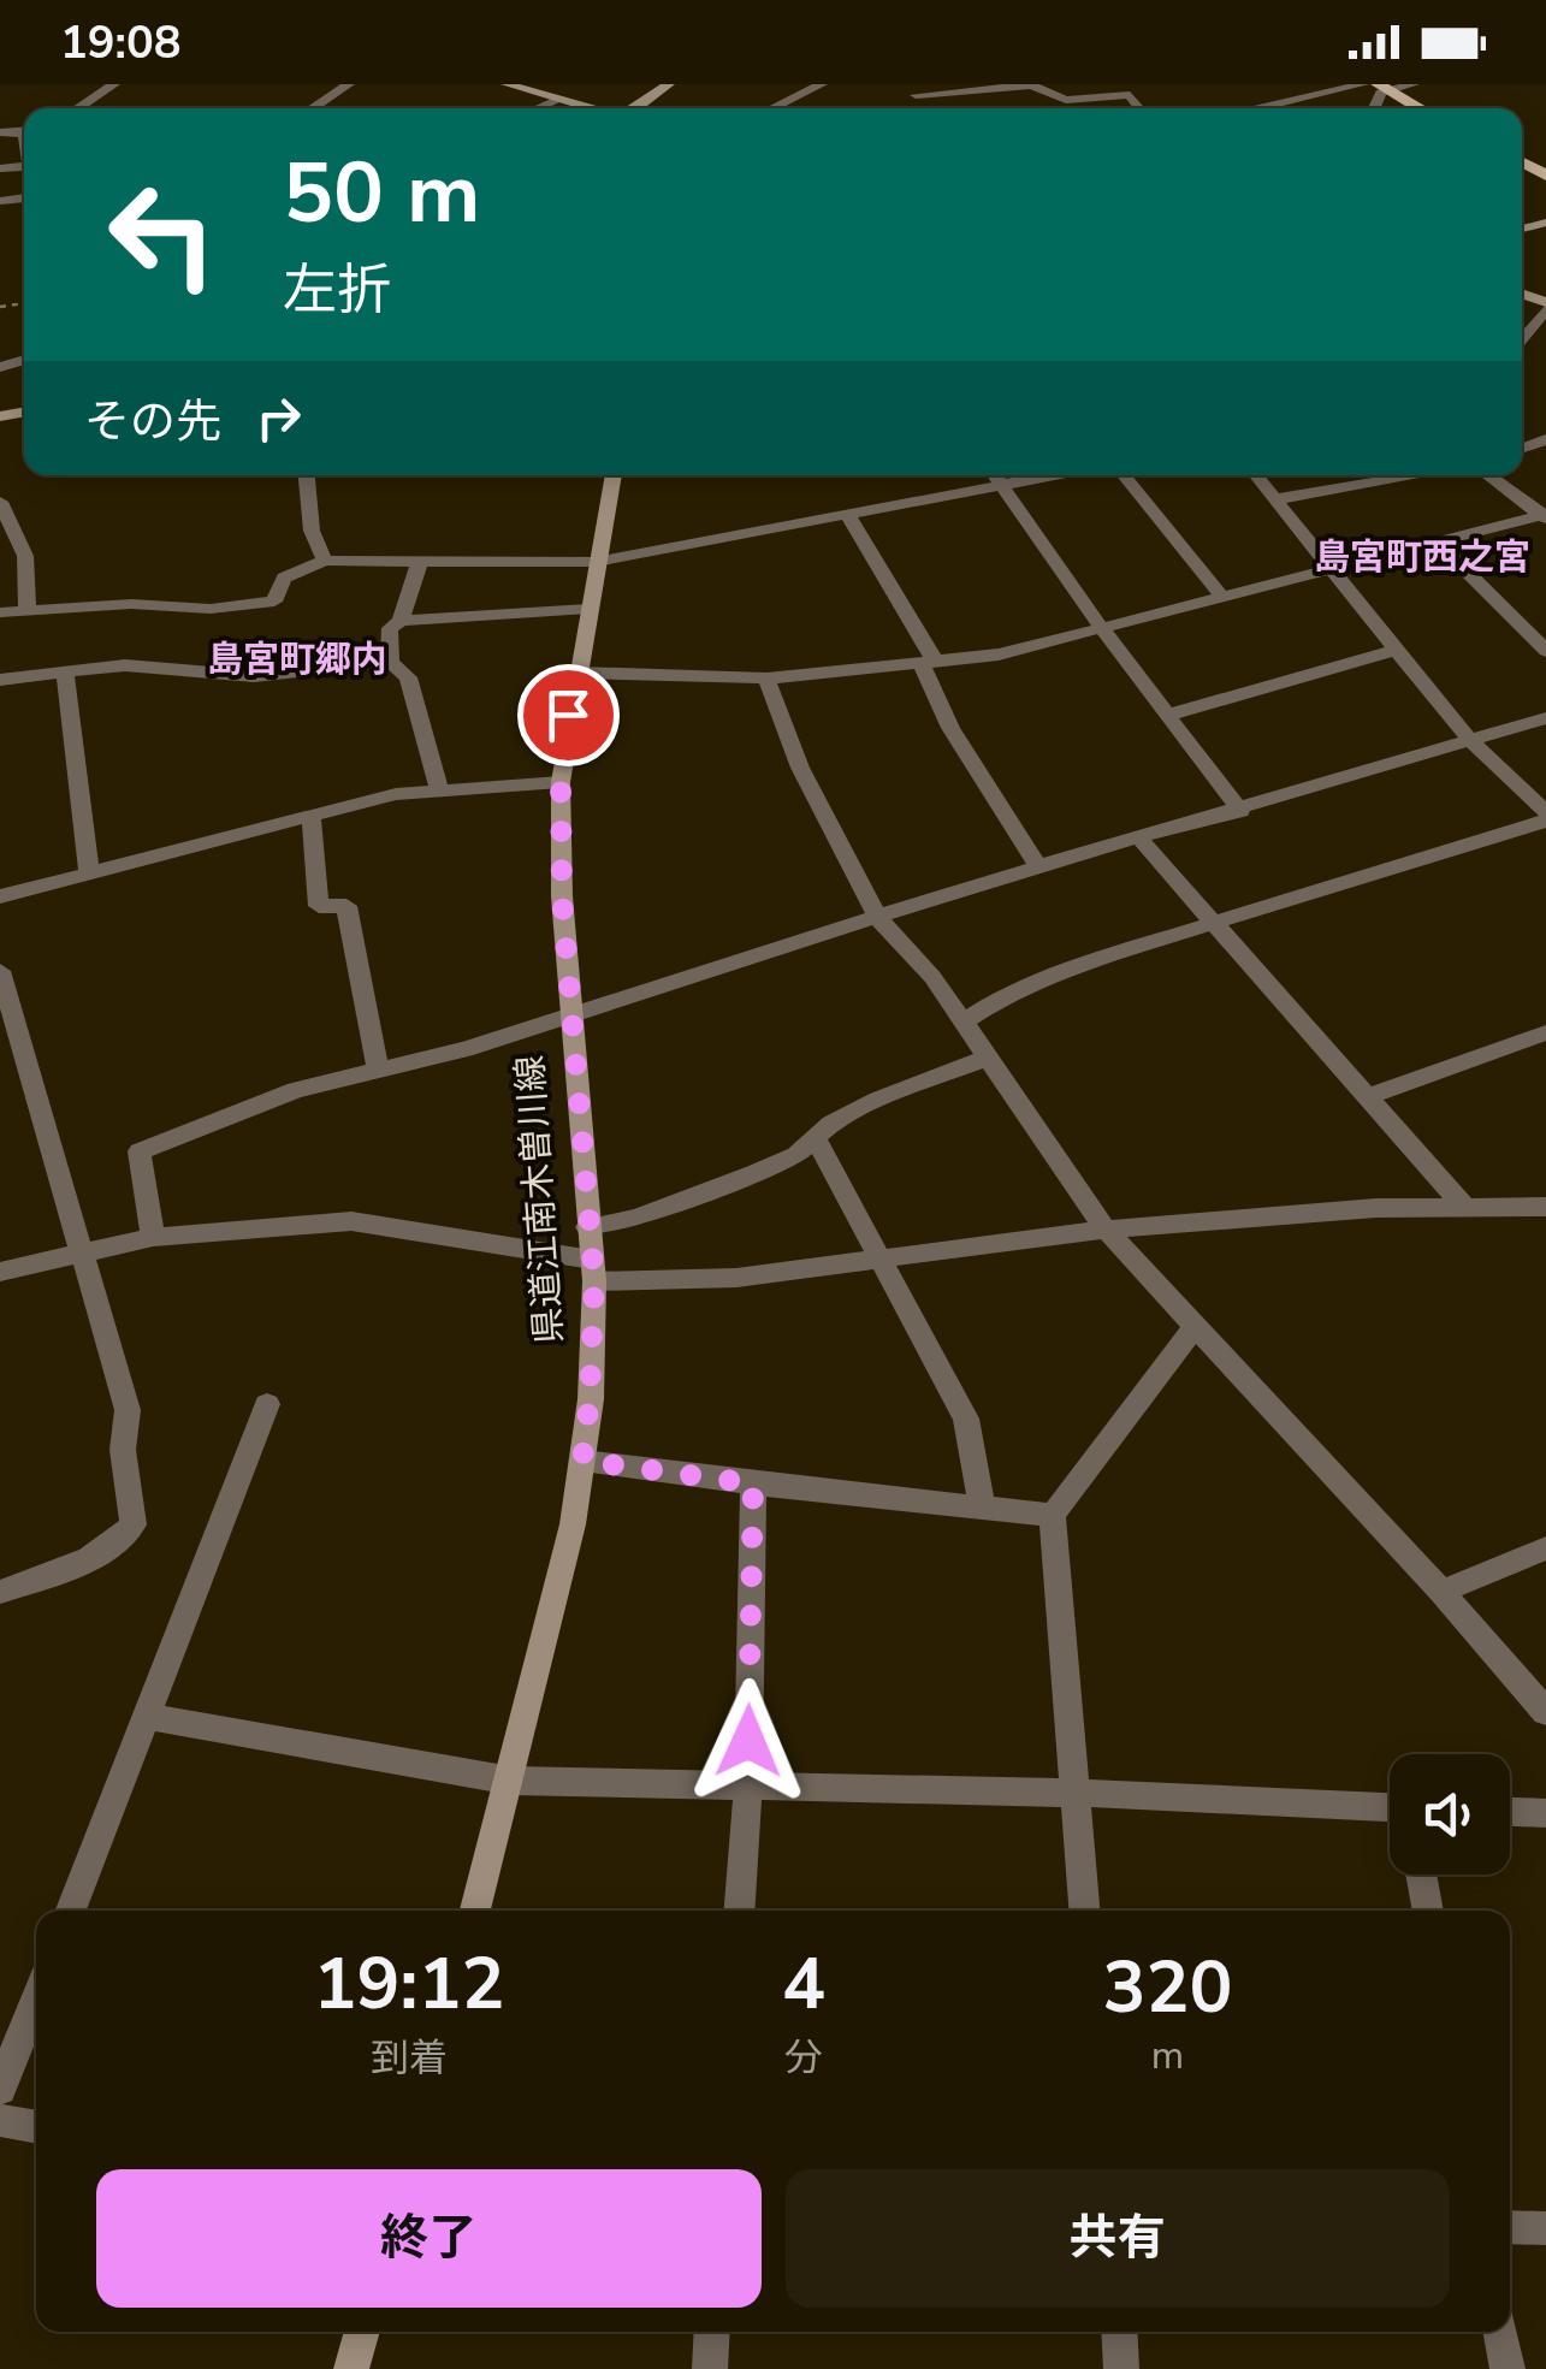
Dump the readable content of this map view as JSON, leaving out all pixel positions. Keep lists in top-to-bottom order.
{
  "streets": {
    "main road": ["県道江南木曽川線"]
  },
  "districts": ["島宮町西之宮", "島宮町郷内"],
  "page": {
    "status": "19:08",
    "turn": ["50 m", "左折"],
    "then": "その先",
    "eta": [
      "19:12",
      "到着",
      "4",
      "分",
      "320",
      "m"
    ],
    "buttons": ["終了", "共有"]
  }
}
